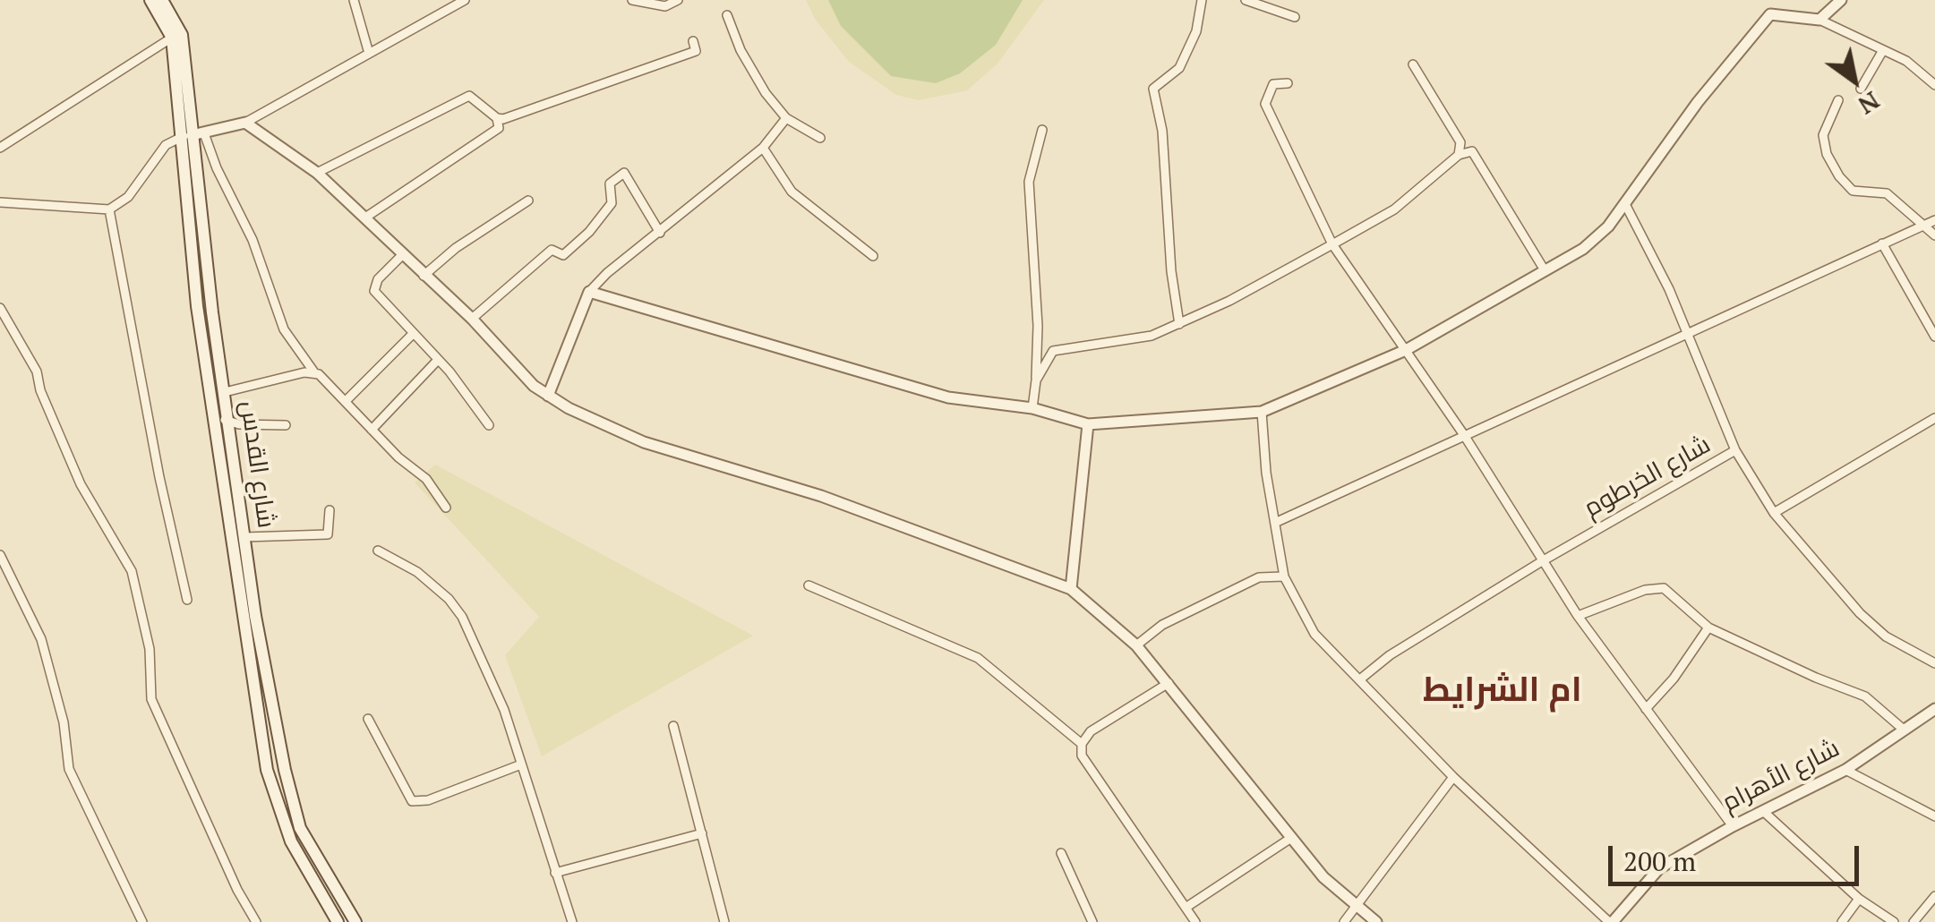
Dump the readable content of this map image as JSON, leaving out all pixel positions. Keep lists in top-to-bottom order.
{
  "streets": {
    "main road": ["شارع القدس"],
    "street": ["شارع الخرطوم", "شارع الأهرام"]
  },
  "districts": ["ام الشرايط"],
  "scale_bar": "200 m",
  "north": "bottom right"
}
